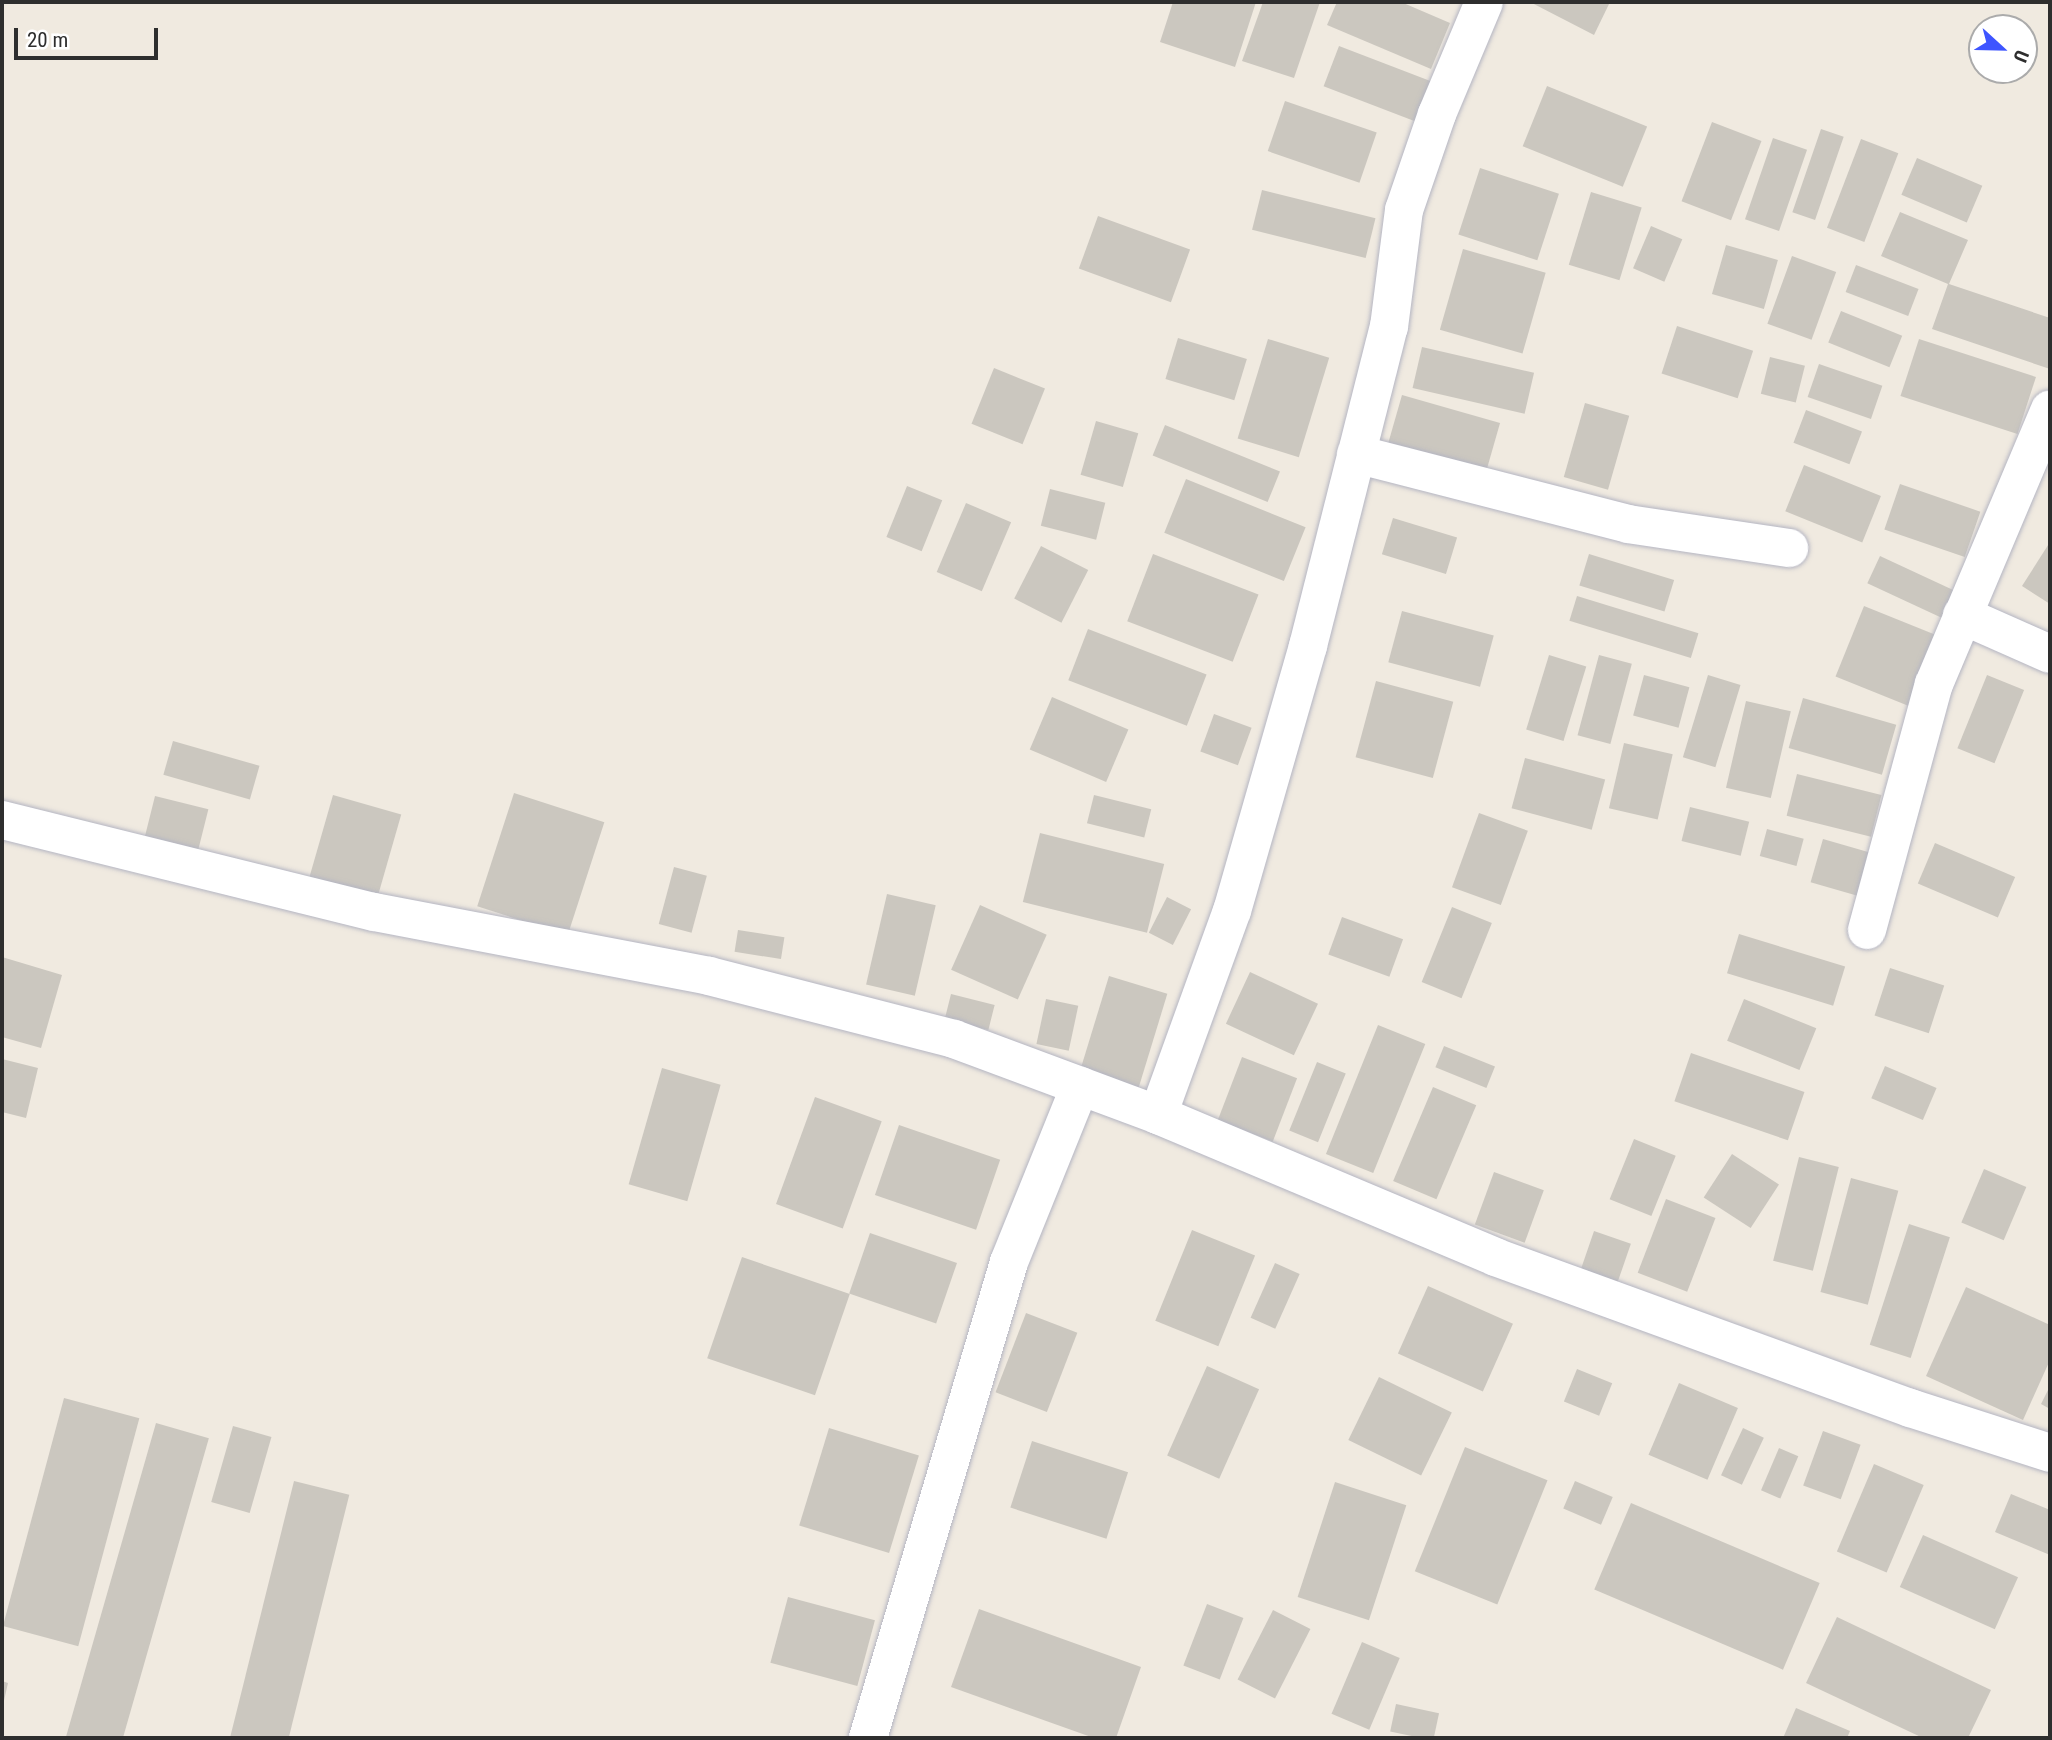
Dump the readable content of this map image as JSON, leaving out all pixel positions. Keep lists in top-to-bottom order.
{
  "scale_bar": "20 m",
  "north": "right"
}
